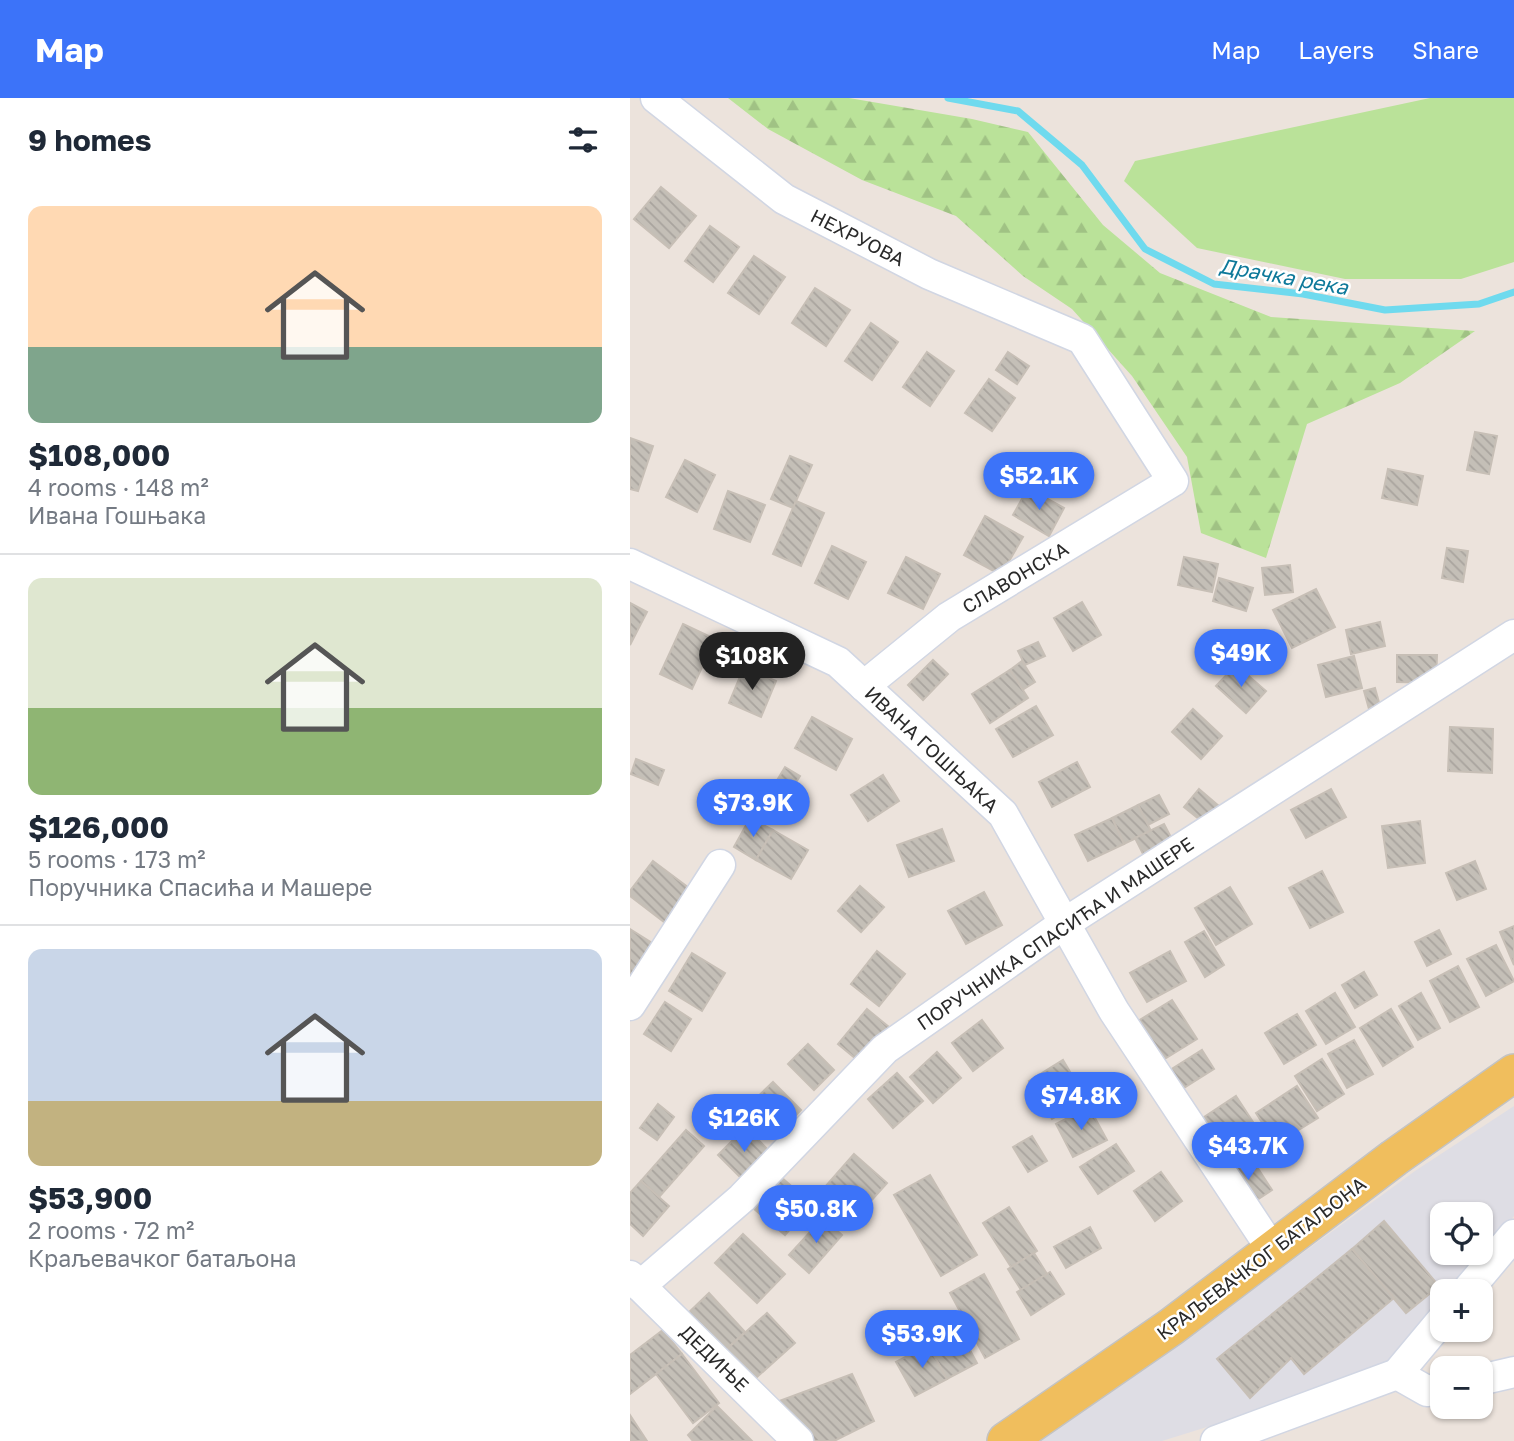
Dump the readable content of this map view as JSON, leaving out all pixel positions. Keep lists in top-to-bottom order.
{
  "streets": {
    "main road": ["КРАЉЕВАЧКОГ БАТАЉОНА"],
    "street": [
      "НЕХРУОВА",
      "СЛАВОНСКА",
      "ИВАНА ГОШЊАКА",
      "ПОРУЧНИКА СПАСИЋА И МАШЕРЕ",
      "ДЕДИЊЕ"
    ]
  },
  "crossings": [
    ["НЕХРУОВА", "СЛАВОНСКА"],
    ["СЛАВОНСКА", "ИВАНА ГОШЊАКА"],
    ["ИВАНА ГОШЊАКА", "ПОРУЧНИКА СПАСИЋА И МАШЕРЕ"],
    ["ИВАНА ГОШЊАКА", "КРАЉЕВАЧКОГ БАТАЉОНА"],
    ["ПОРУЧНИКА СПАСИЋА И МАШЕРЕ", "ДЕДИЊЕ"]
  ],
  "water": ["Драчка река"],
  "page": {
    "header": "Map",
    "nav": ["Map", "Layers", "Share"],
    "heading": "9 homes",
    "list": [
      {
        "name": "$108,000",
        "note": "4 rooms · 148 m² · Ивана Гошњака"
      },
      {
        "name": "$126,000",
        "note": "5 rooms · 173 m² · Поручника Спасића и Машере"
      },
      {
        "name": "$53,900",
        "note": "2 rooms · 72 m² · Краљевачког батаљона"
      }
    ],
    "price": [
      "$52.1K",
      "$49K",
      "$108K",
      "$73.9K",
      "$74.8K",
      "$126K",
      "$43.7K",
      "$50.8K",
      "$53.9K"
    ],
    "map_buttons": ["+", "−"]
  }
}
